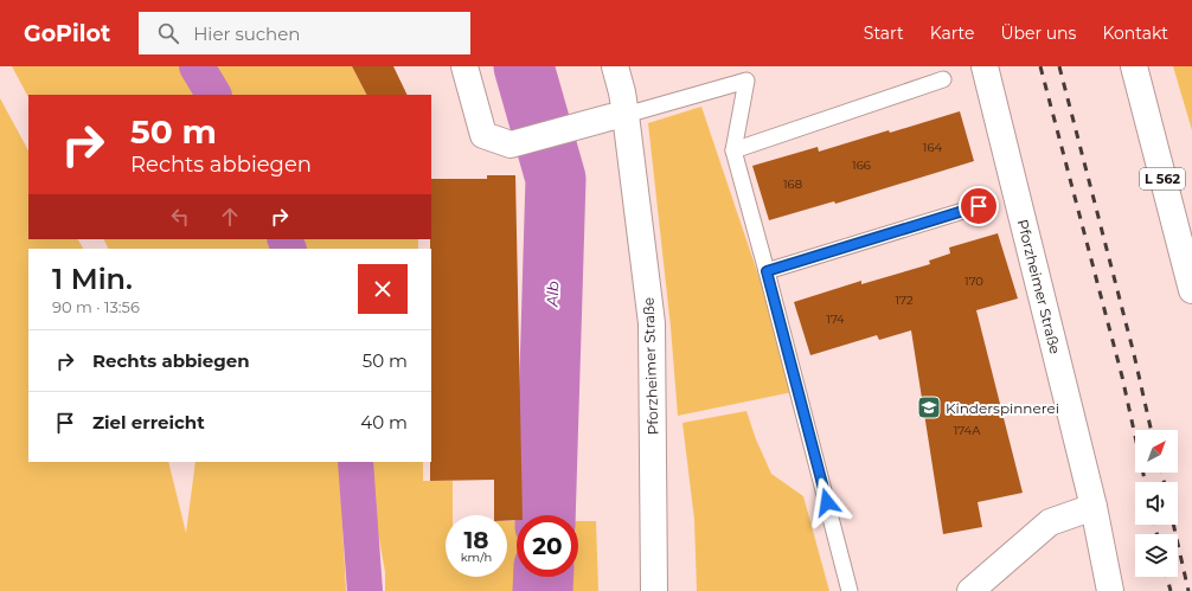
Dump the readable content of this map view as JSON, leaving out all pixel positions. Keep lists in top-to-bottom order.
{
  "streets": {
    "street": ["L 562", "Pforzheimer Straße"]
  },
  "water": ["Alb"],
  "places": {
    "school or university": ["Kinderspinnerei"]
  },
  "house_numbers": [
    "164",
    "166",
    "168",
    "170",
    "172",
    "174",
    "174A"
  ],
  "north": "top right",
  "page": {
    "header": "GoPilot",
    "search": "Hier suchen",
    "nav": [
      "Start",
      "Karte",
      "Über uns",
      "Kontakt"
    ],
    "turn": ["50 m", "Rechts abbiegen"],
    "heading": ["1 Min.", "90 m · 13:56"],
    "list": [
      {
        "name": "Rechts abbiegen",
        "value": "50 m"
      },
      {
        "name": "Ziel erreicht",
        "value": "40 m"
      }
    ],
    "speed": "18 km/h",
    "limit": "20"
  }
}
